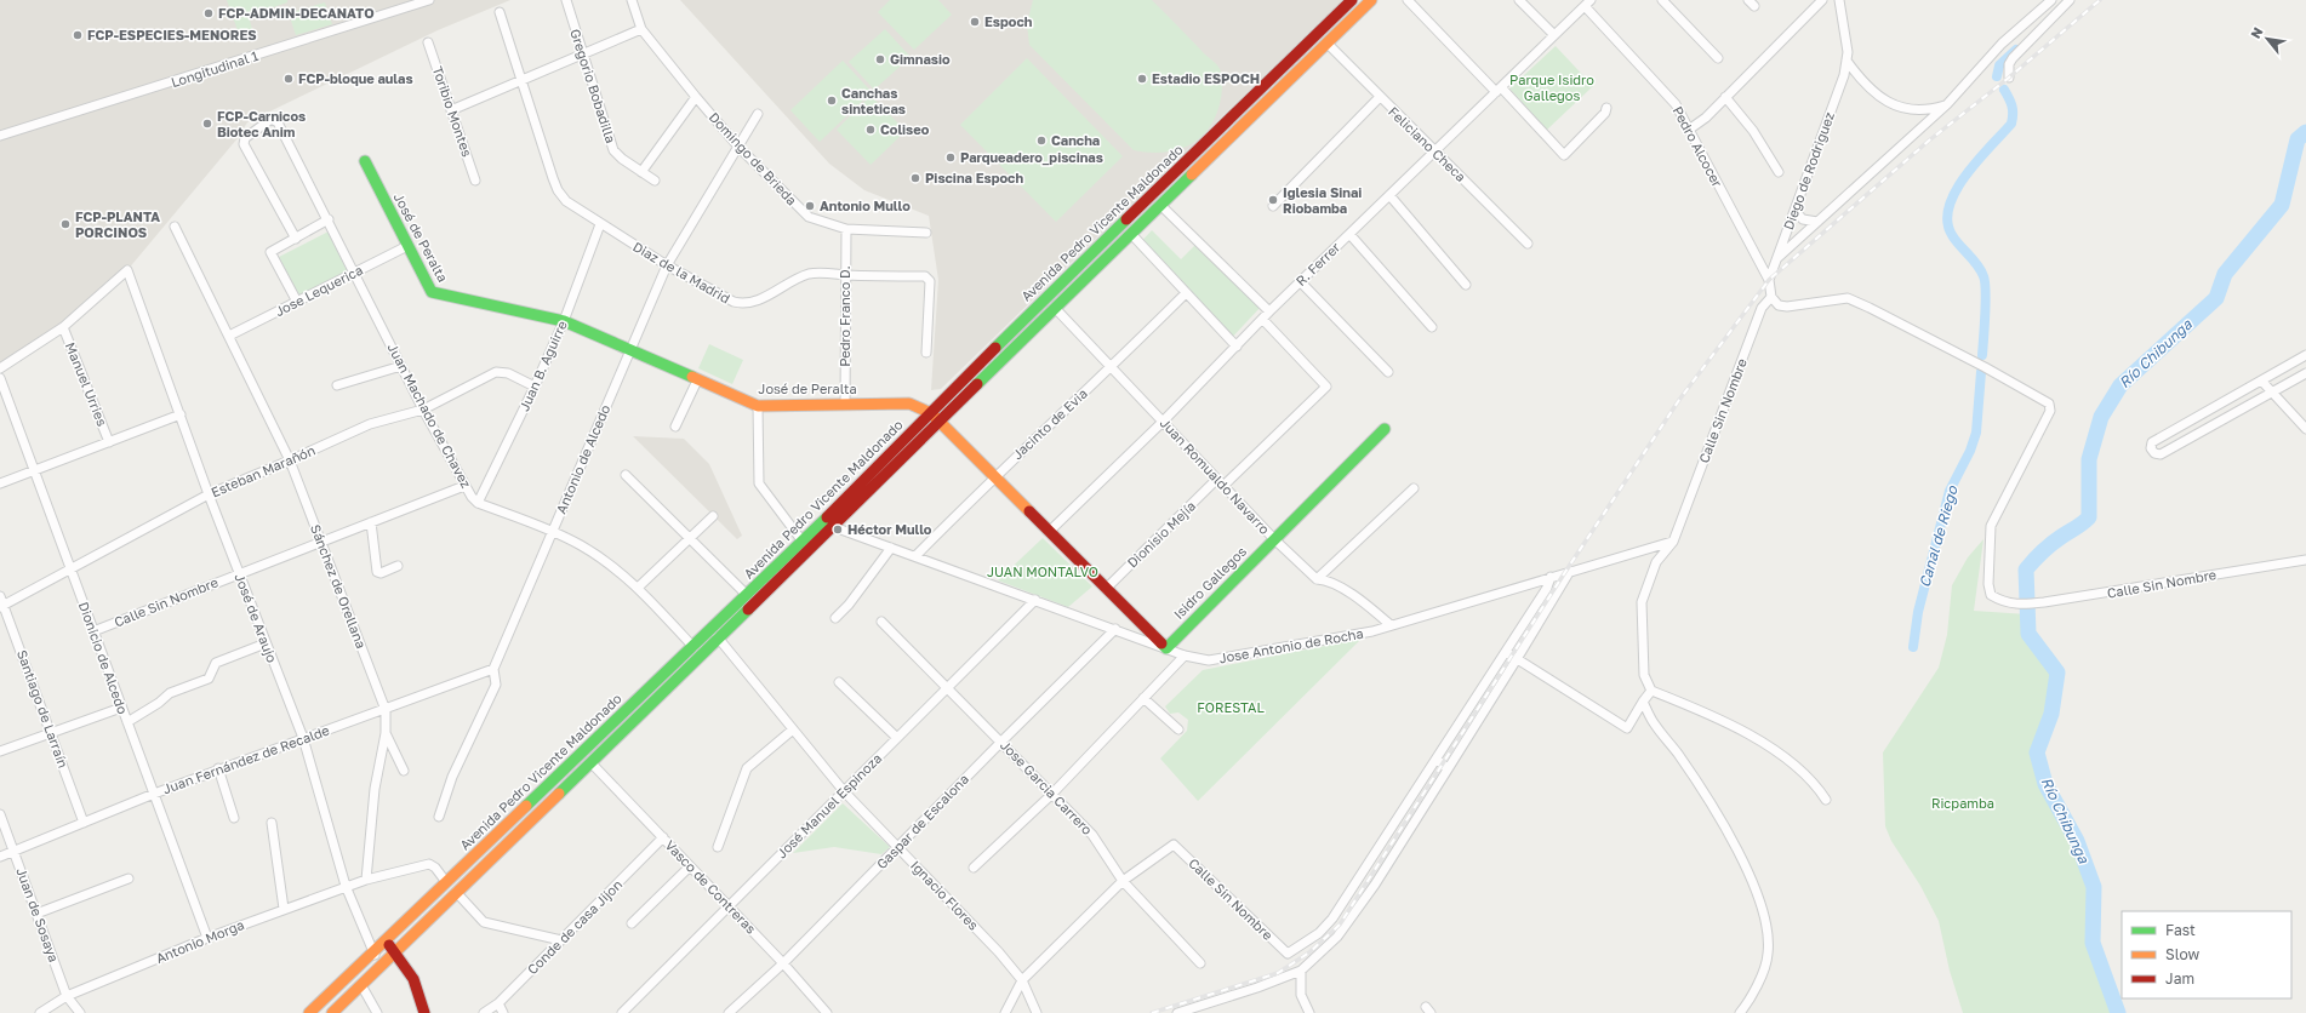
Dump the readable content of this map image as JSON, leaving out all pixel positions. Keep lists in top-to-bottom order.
{
  "streets": {
    "main road": ["Avenida Pedro Vicente Maldonado", "José de Peralta", "Isidro Gallegos"],
    "street": [
      "Longitudinal 1",
      "Gregorio Bobadilla",
      "Toribio Montes",
      "Feliciano Checa",
      "Pedro Alcocer",
      "Domingo de Brieda",
      "Diego de Rodriguez",
      "R. Ferrer",
      "Diaz de la Madrid",
      "Jose Lequerica",
      "Pedro Franco D.",
      "Juan B. Aguirre",
      "Manuel Urries",
      "Calle Sin Nombre",
      "Juan Machado de Chavez",
      "Jacinto de Evia",
      "Antonio de Alcedo",
      "Esteban Marañón",
      "Juan Romualdo Navarro",
      "Dionisio Mejía",
      "Sánchez de Orellana",
      "José de Araujo",
      "Jose Antonio de Rocha",
      "Dionicio de Alcedo",
      "Santiago de Larraín",
      "Juan Fernández de Recalde",
      "Jose Garcia Carrero",
      "José Manuel Espinoza",
      "Gaspar de Escalona",
      "Vasco de Contreras",
      "Ignacio Flores",
      "Juan de Sosaya",
      "Conde de casa Jijon",
      "Antonio Morga"
    ]
  },
  "crossings": [
    ["Feliciano Checa", "Avenida Pedro Vicente Maldonado"],
    ["Feliciano Checa", "R. Ferrer"],
    ["Pedro Alcocer", "Diego de Rodriguez"],
    ["Pedro Alcocer", "R. Ferrer"],
    ["Domingo de Brieda", "Pedro Franco D."],
    ["Domingo de Brieda", "Antonio de Alcedo"],
    ["Avenida Pedro Vicente Maldonado", "José de Peralta"],
    ["Avenida Pedro Vicente Maldonado", "Juan Machado de Chavez"],
    ["Avenida Pedro Vicente Maldonado", "Juan Romualdo Navarro"],
    ["Avenida Pedro Vicente Maldonado", "José de Araujo"],
    ["Avenida Pedro Vicente Maldonado", "Jose Antonio de Rocha"],
    ["Avenida Pedro Vicente Maldonado", "Vasco de Contreras"],
    ["Avenida Pedro Vicente Maldonado", "Ignacio Flores"],
    ["José de Peralta", "R. Ferrer"],
    ["José de Peralta", "Jose Lequerica"],
    ["José de Peralta", "Pedro Franco D."],
    ["José de Peralta", "Juan B. Aguirre"],
    ["José de Peralta", "Jacinto de Evia"],
    ["José de Peralta", "Antonio de Alcedo"],
    ["José de Peralta", "Dionisio Mejía"],
    ["José de Peralta", "Isidro Gallegos"],
    ["José de Peralta", "Jose Antonio de Rocha"],
    ["R. Ferrer", "Juan Romualdo Navarro"],
    ["R. Ferrer", "Dionisio Mejía"],
    ["Diaz de la Madrid", "Pedro Franco D."],
    ["Diaz de la Madrid", "Juan B. Aguirre"],
    ["Diaz de la Madrid", "Antonio de Alcedo"],
    ["Jose Lequerica", "Juan Machado de Chavez"],
    ["Jose Lequerica", "Sánchez de Orellana"],
    ["Juan B. Aguirre", "Juan Machado de Chavez"],
    ["Juan B. Aguirre", "Esteban Marañón"],
    ["Manuel Urries", "José de Araujo"],
    ["Calle Sin Nombre", "Juan Machado de Chavez"],
    ["Calle Sin Nombre", "Sánchez de Orellana"],
    ["Calle Sin Nombre", "José de Araujo"],
    ["Calle Sin Nombre", "Jose Antonio de Rocha"],
    ["Calle Sin Nombre", "Dionicio de Alcedo"],
    ["Calle Sin Nombre", "Jose Garcia Carrero"],
    ["Juan Machado de Chavez", "Antonio de Alcedo"],
    ["Juan Machado de Chavez", "Esteban Marañón"],
    ["Jacinto de Evia", "Juan Romualdo Navarro"],
    ["Jacinto de Evia", "Jose Antonio de Rocha"],
    ["Antonio de Alcedo", "Juan Fernández de Recalde"],
    ["Esteban Marañón", "Sánchez de Orellana"],
    ["Esteban Marañón", "José de Araujo"],
    ["Esteban Marañón", "Dionicio de Alcedo"],
    ["Esteban Marañón", "Santiago de Larraín"],
    ["Juan Romualdo Navarro", "Dionisio Mejía"],
    ["Juan Romualdo Navarro", "Isidro Gallegos"],
    ["Juan Romualdo Navarro", "Jose Antonio de Rocha"],
    ["Isidro Gallegos", "Jose Antonio de Rocha"],
    ["Sánchez de Orellana", "Juan Fernández de Recalde"],
    ["Sánchez de Orellana", "Antonio Morga"],
    ["José de Araujo", "Juan Fernández de Recalde"],
    ["José de Araujo", "Antonio Morga"],
    ["Jose Antonio de Rocha", "José Manuel Espinoza"],
    ["Jose Antonio de Rocha", "Gaspar de Escalona"],
    ["Dionicio de Alcedo", "Juan Fernández de Recalde"],
    ["Dionicio de Alcedo", "Antonio Morga"],
    ["Santiago de Larraín", "Juan Fernández de Recalde"],
    ["Juan Fernández de Recalde", "Juan de Sosaya"],
    ["Jose Garcia Carrero", "José Manuel Espinoza"],
    ["Jose Garcia Carrero", "Gaspar de Escalona"],
    ["José Manuel Espinoza", "Vasco de Contreras"],
    ["José Manuel Espinoza", "Ignacio Flores"],
    ["Gaspar de Escalona", "Vasco de Contreras"],
    ["Gaspar de Escalona", "Ignacio Flores"],
    ["Vasco de Contreras", "Conde de casa Jijon"],
    ["Juan de Sosaya", "Antonio Morga"]
  ],
  "water": ["Río Chibunga", "Canal de Riego"],
  "parks": [
    "Parque Isidro Gallegos",
    "JUAN MONTALVO",
    "FORESTAL",
    "Ricpamba"
  ],
  "places": [
    "FCP-ADMIN-DECANATO",
    "Espoch",
    "FCP-ESPECIES-MENORES",
    "Gimnasio",
    "FCP-bloque aulas",
    "Estadio ESPOCH",
    "Canchas sinteticas",
    "FCP-Carnicos Biotec Anim",
    "Coliseo",
    "Cancha",
    "Parqueadero_piscinas",
    "Piscina Espoch",
    "Iglesia Sinai Riobamba",
    "Antonio Mullo",
    "FCP-PLANTA PORCINOS",
    "Héctor Mullo"
  ],
  "legend": ["Fast", "Slow", "Jam"],
  "north": "top left"
}
